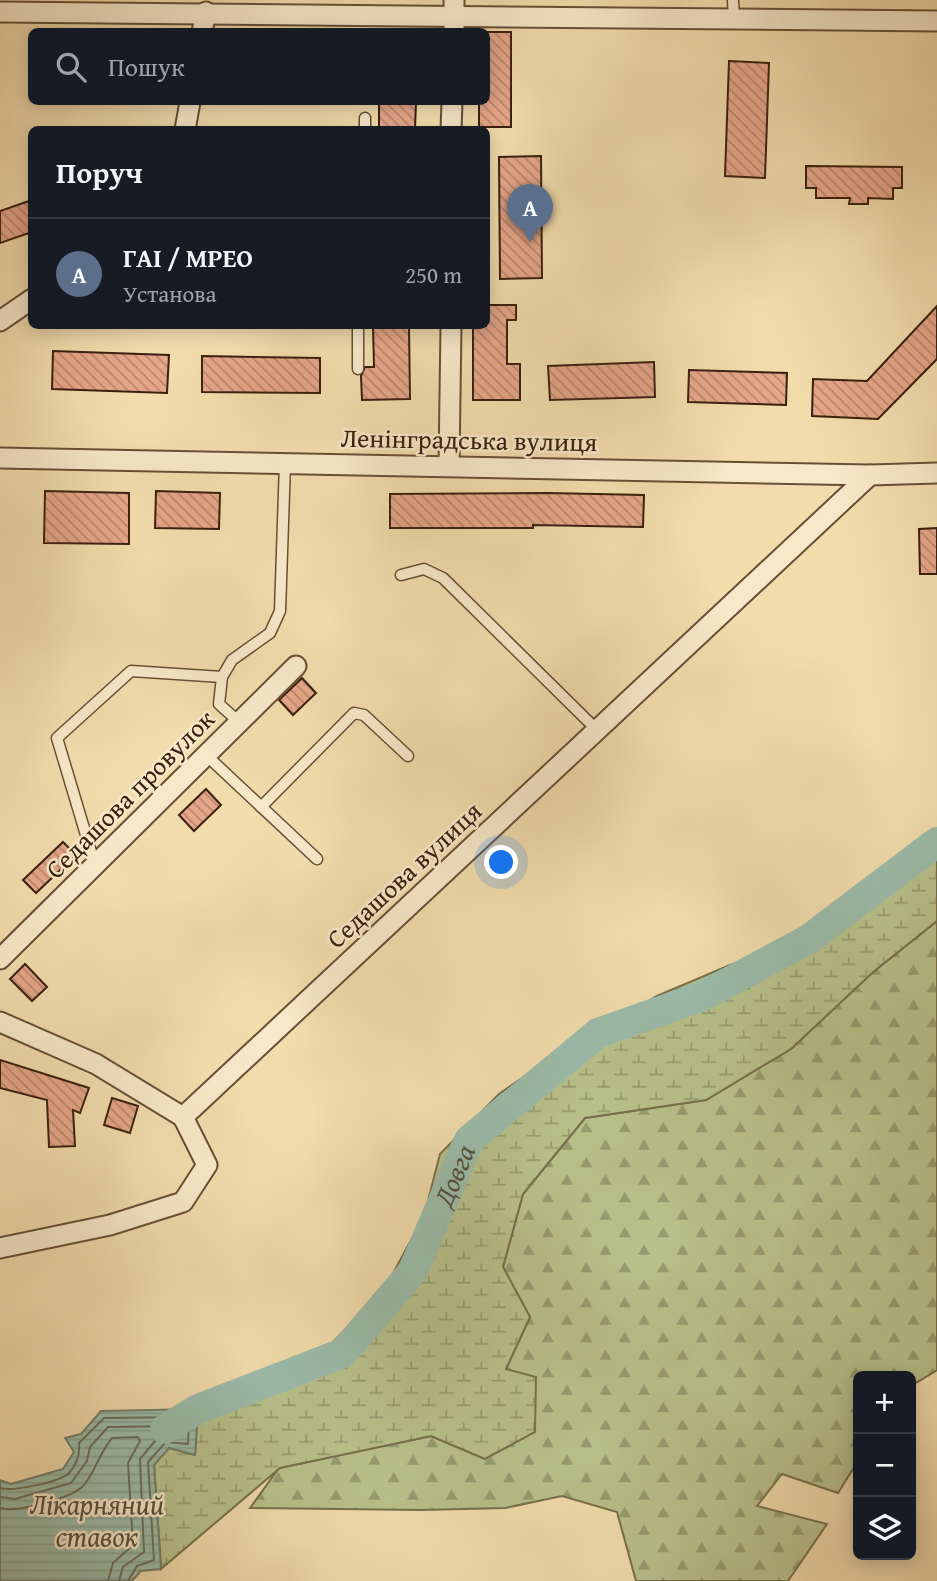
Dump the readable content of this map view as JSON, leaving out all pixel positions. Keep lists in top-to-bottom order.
{
  "streets": {
    "street": ["Ленінградська вулиця", "Седашова провулок", "Седашова вулиця"]
  },
  "crossings": [
    ["Ленінградська вулиця", "Седашова вулиця"]
  ],
  "water": ["Довга", "Лікарняний ставок"],
  "page": {
    "search": "Пошук",
    "heading": "Поруч",
    "pins": "A",
    "list": [
      {
        "mark": "A",
        "name": "ГАІ / МРЕО",
        "note": "Установа",
        "value": "250 m"
      }
    ],
    "map_buttons": ["+", "−"]
  }
}
